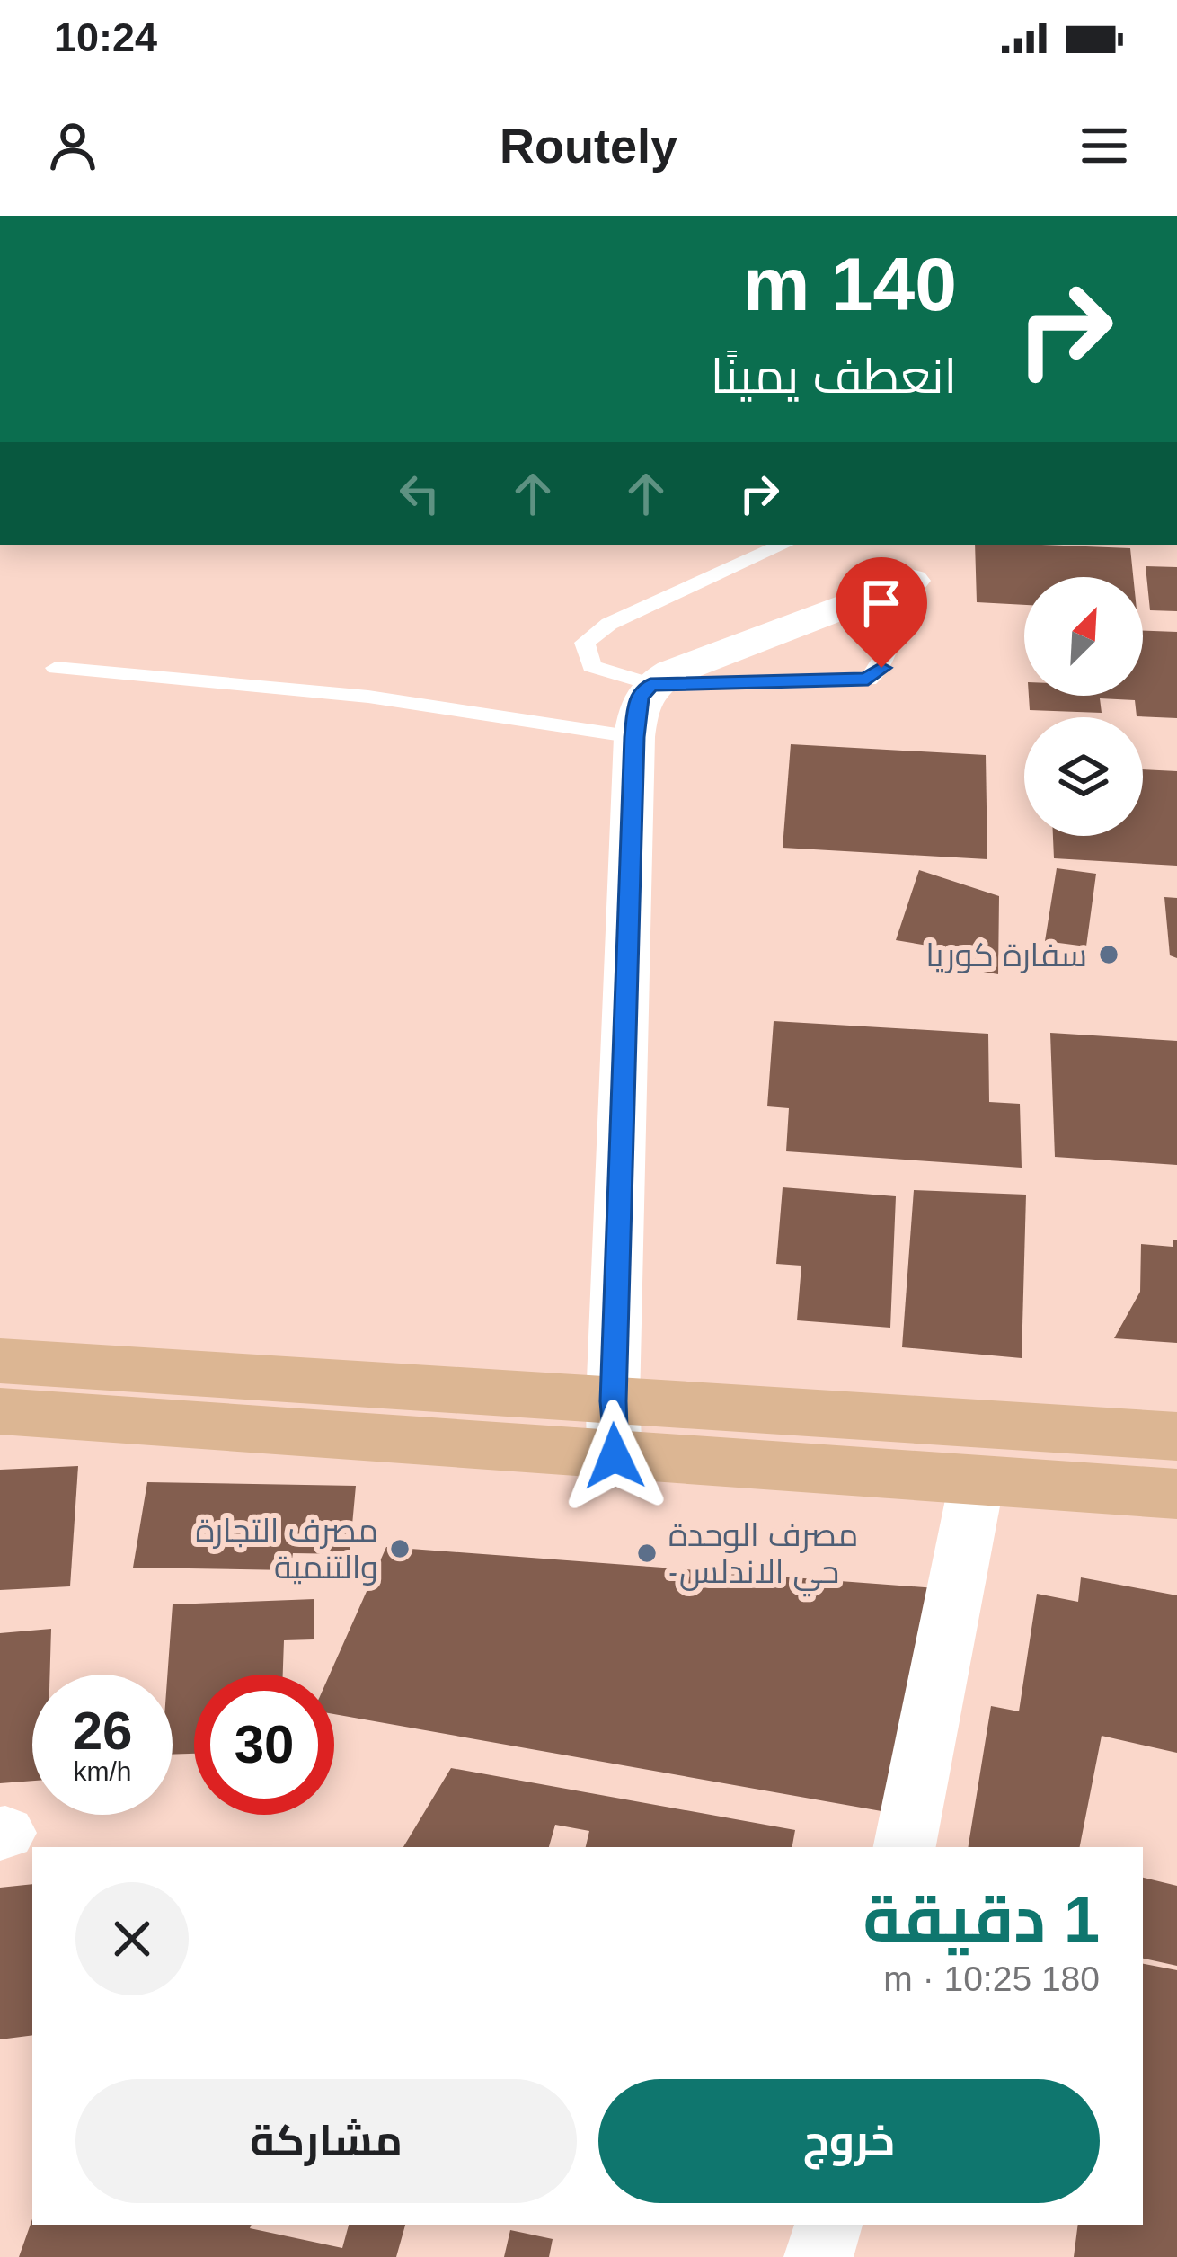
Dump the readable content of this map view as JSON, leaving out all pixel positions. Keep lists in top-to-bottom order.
{
  "places": ["سفارة كوريا", "مصرف التجارة والتنمية", "مصرف الوحدة -حي الاندلس"],
  "north": "top right",
  "page": {
    "status": "10:24",
    "header": "Routely",
    "turn": ["140 m", "انعطف يمينًا"],
    "speed": "26 km/h",
    "limit": "30",
    "heading": ["1 دقيقة", "180 m · 10:25"],
    "buttons": ["خروج", "مشاركة"]
  }
}
